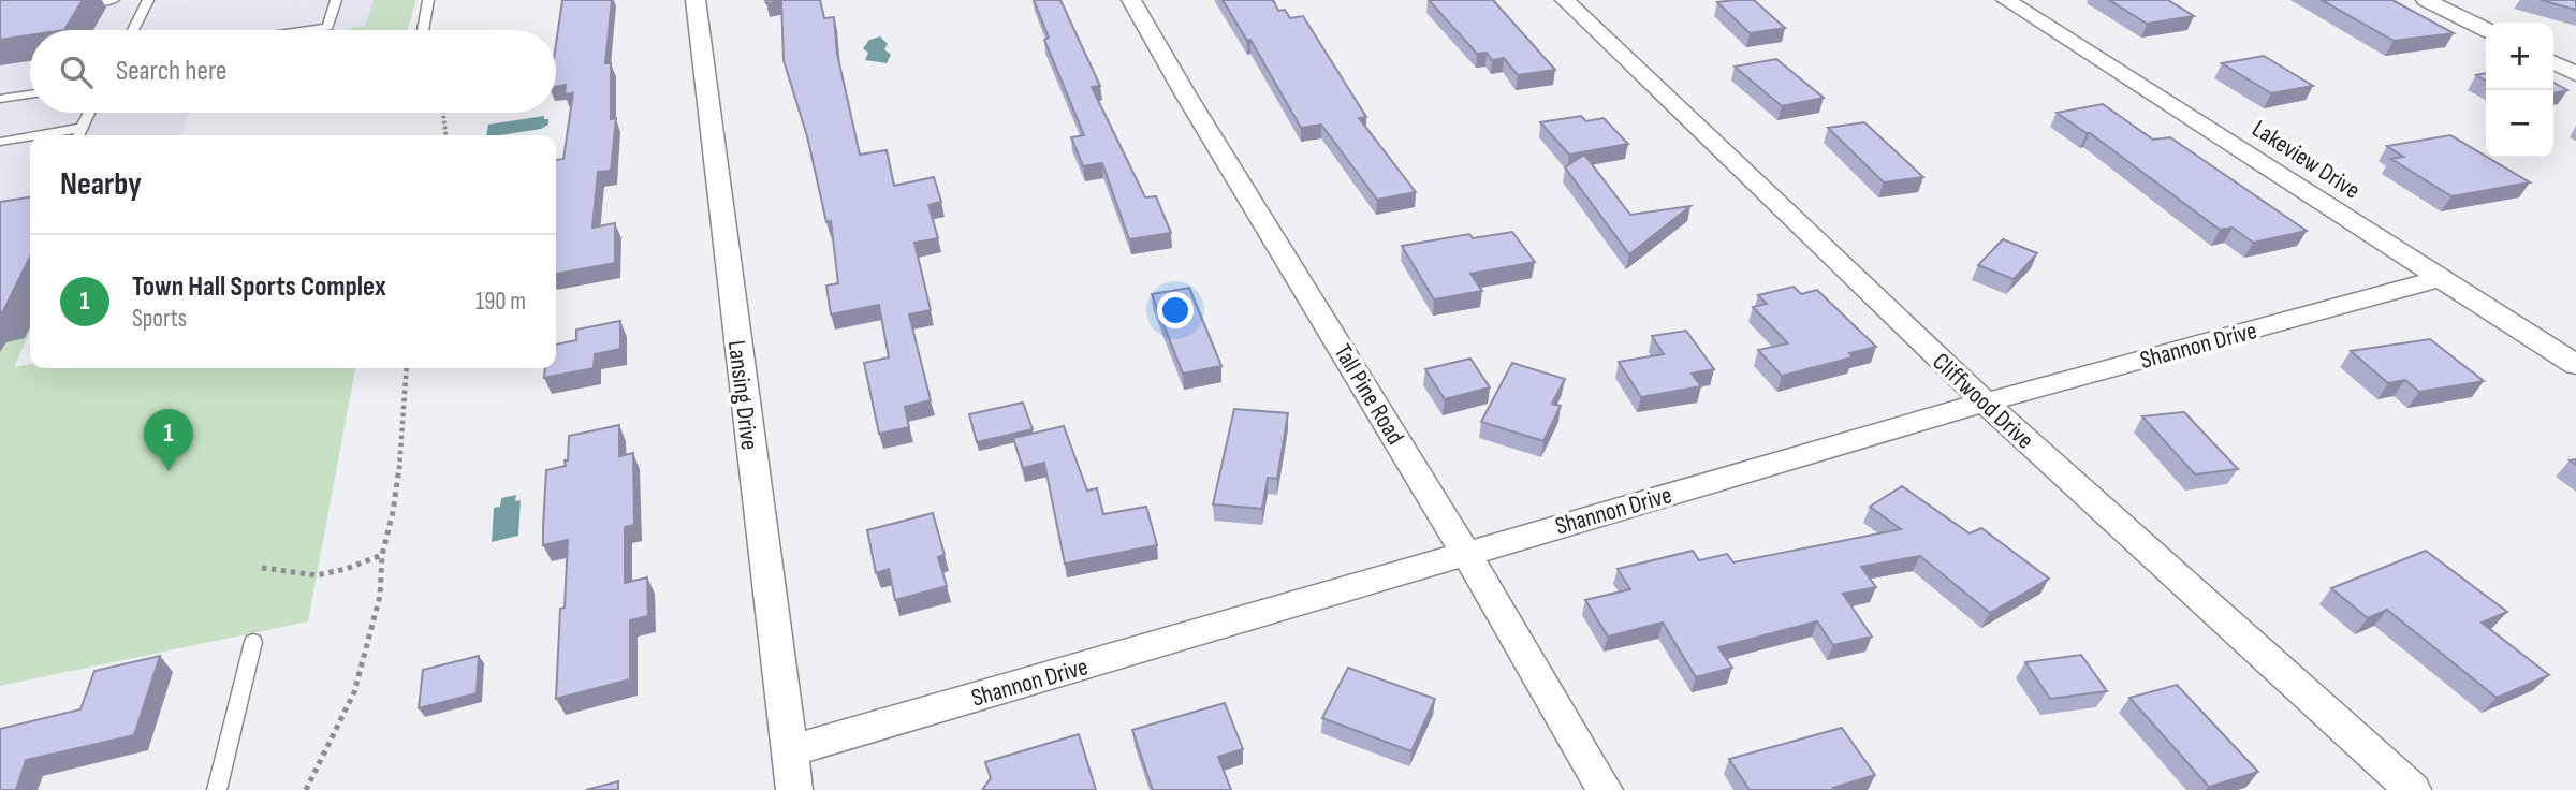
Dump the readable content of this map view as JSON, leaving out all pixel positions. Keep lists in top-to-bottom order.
{
  "streets": {
    "street": [
      "Lakeview Drive",
      "Shannon Drive",
      "Tall Pine Road",
      "Lansing Drive",
      "Cliffwood Drive"
    ]
  },
  "crossings": [
    ["Lakeview Drive", "Shannon Drive"],
    ["Shannon Drive", "Tall Pine Road"],
    ["Shannon Drive", "Lansing Drive"],
    ["Shannon Drive", "Cliffwood Drive"]
  ],
  "page": {
    "map_buttons": ["+", "−"],
    "search": "Search here",
    "heading": "Nearby",
    "list": [
      {
        "mark": "1",
        "name": "Town Hall Sports Complex",
        "note": "Sports",
        "value": "190 m"
      }
    ],
    "pins": "1"
  }
}
